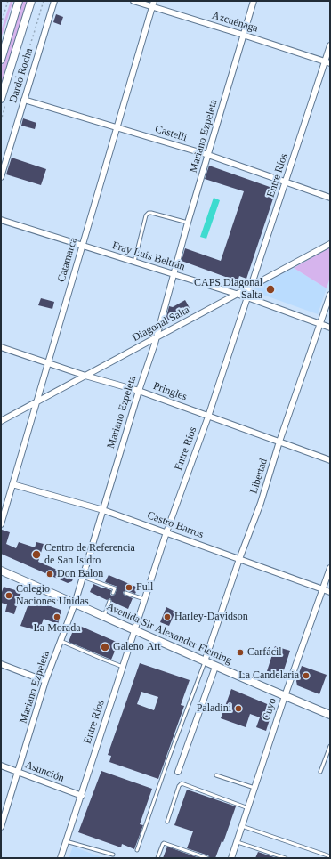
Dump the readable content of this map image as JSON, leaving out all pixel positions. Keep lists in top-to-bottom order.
{
  "streets": {
    "main road": ["Avenida Sir Alexander Fleming"],
    "street": [
      "Azcuénaga",
      "Dardo Rocha",
      "Castelli",
      "Mariano Ezpeleta",
      "Entre Ríos",
      "Fray Luis Beltrán",
      "Catamarca",
      "Diagonal Salta",
      "Pringles",
      "Libertad",
      "Castro Barros",
      "Cuyo",
      "Asunción"
    ]
  },
  "crossings": [
    ["Azcuénaga", "Mariano Ezpeleta"],
    ["Azcuénaga", "Entre Ríos"],
    ["Azcuénaga", "Catamarca"],
    ["Dardo Rocha", "Castelli"],
    ["Castelli", "Mariano Ezpeleta"],
    ["Castelli", "Entre Ríos"],
    ["Castelli", "Catamarca"],
    ["Mariano Ezpeleta", "Fray Luis Beltrán"],
    ["Mariano Ezpeleta", "Diagonal Salta"],
    ["Mariano Ezpeleta", "Pringles"],
    ["Mariano Ezpeleta", "Castro Barros"],
    ["Mariano Ezpeleta", "Avenida Sir Alexander Fleming"],
    ["Mariano Ezpeleta", "Asunción"],
    ["Entre Ríos", "Fray Luis Beltrán"],
    ["Entre Ríos", "Diagonal Salta"],
    ["Entre Ríos", "Pringles"],
    ["Entre Ríos", "Castro Barros"],
    ["Entre Ríos", "Avenida Sir Alexander Fleming"],
    ["Entre Ríos", "Asunción"],
    ["Fray Luis Beltrán", "Catamarca"],
    ["Fray Luis Beltrán", "Diagonal Salta"],
    ["Fray Luis Beltrán", "Libertad"],
    ["Catamarca", "Diagonal Salta"],
    ["Catamarca", "Pringles"],
    ["Catamarca", "Castro Barros"],
    ["Diagonal Salta", "Pringles"],
    ["Pringles", "Libertad"],
    ["Libertad", "Castro Barros"],
    ["Libertad", "Avenida Sir Alexander Fleming"],
    ["Castro Barros", "Cuyo"],
    ["Avenida Sir Alexander Fleming", "Cuyo"]
  ],
  "places": [
    "CAPS Diagonal Salta",
    "Centro de Referencia de San Isidro",
    "Don Balon",
    "Full",
    "Colegio Naciones Unidas",
    "La Morada",
    "Harley-Davidson",
    "Galeno Art",
    "Carfácil",
    "La Candelaria",
    "Paladini"
  ]
}
